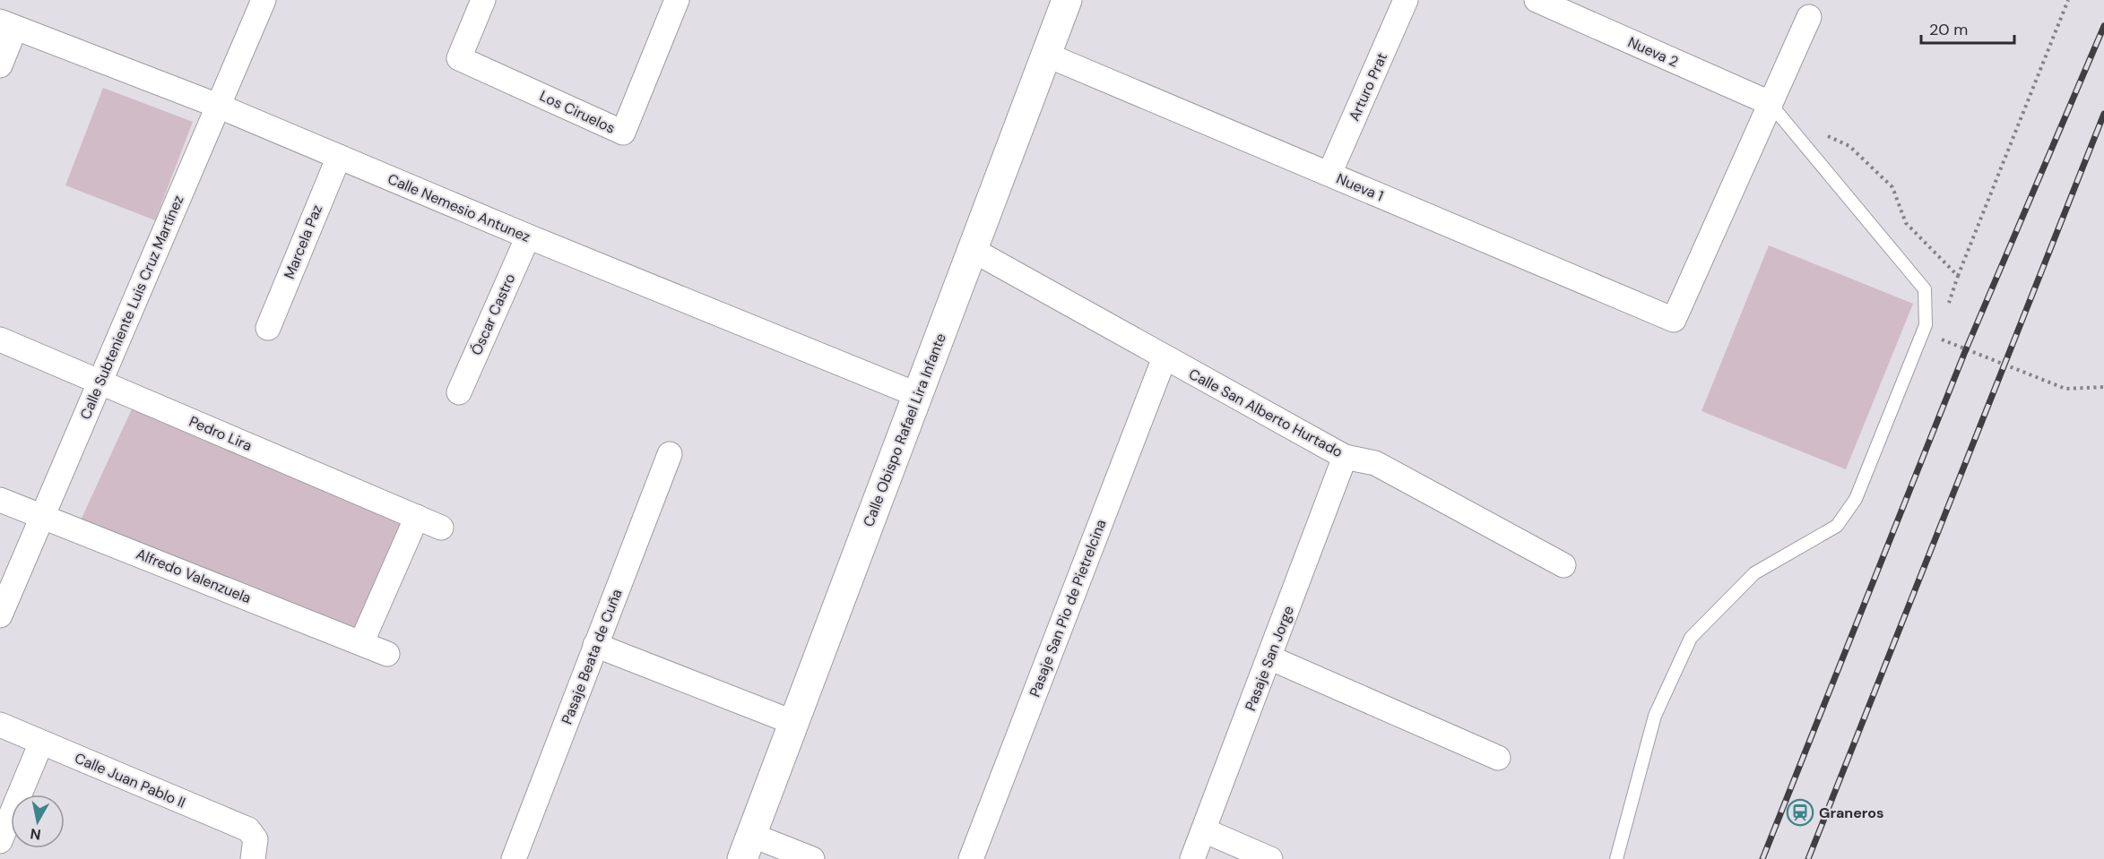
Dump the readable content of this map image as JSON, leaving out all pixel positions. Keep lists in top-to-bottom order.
{
  "streets": {
    "street": [
      "Nueva 2",
      "Arturo Prat",
      "Los Ciruelos",
      "Nueva 1",
      "Calle Nemesio Antunez",
      "Marcela Paz",
      "Calle Subteniente Luis Cruz Martínez",
      "Óscar Castro",
      "Calle San Alberto Hurtado",
      "Calle Obispo Rafael Lira Infante",
      "Pedro Lira",
      "Alfredo Valenzuela",
      "Pasaje San Pio de Pietrelcina",
      "Pasaje Beata de Cuña",
      "Pasaje San Jorge",
      "Calle Juan Pablo II"
    ]
  },
  "crossings": [
    ["Nueva 2", "Nueva 1"],
    ["Arturo Prat", "Nueva 1"],
    ["Nueva 1", "Calle Obispo Rafael Lira Infante"],
    ["Calle Nemesio Antunez", "Marcela Paz"],
    ["Calle Nemesio Antunez", "Calle Subteniente Luis Cruz Martínez"],
    ["Calle Nemesio Antunez", "Óscar Castro"],
    ["Calle Nemesio Antunez", "Calle Obispo Rafael Lira Infante"],
    ["Calle Subteniente Luis Cruz Martínez", "Pedro Lira"],
    ["Calle Subteniente Luis Cruz Martínez", "Alfredo Valenzuela"],
    ["Calle San Alberto Hurtado", "Calle Obispo Rafael Lira Infante"],
    ["Calle San Alberto Hurtado", "Pasaje San Pio de Pietrelcina"],
    ["Calle San Alberto Hurtado", "Pasaje San Jorge"]
  ],
  "places": {
    "station": ["Graneros"]
  },
  "scale_bar": "20 m",
  "north": "bottom"
}
